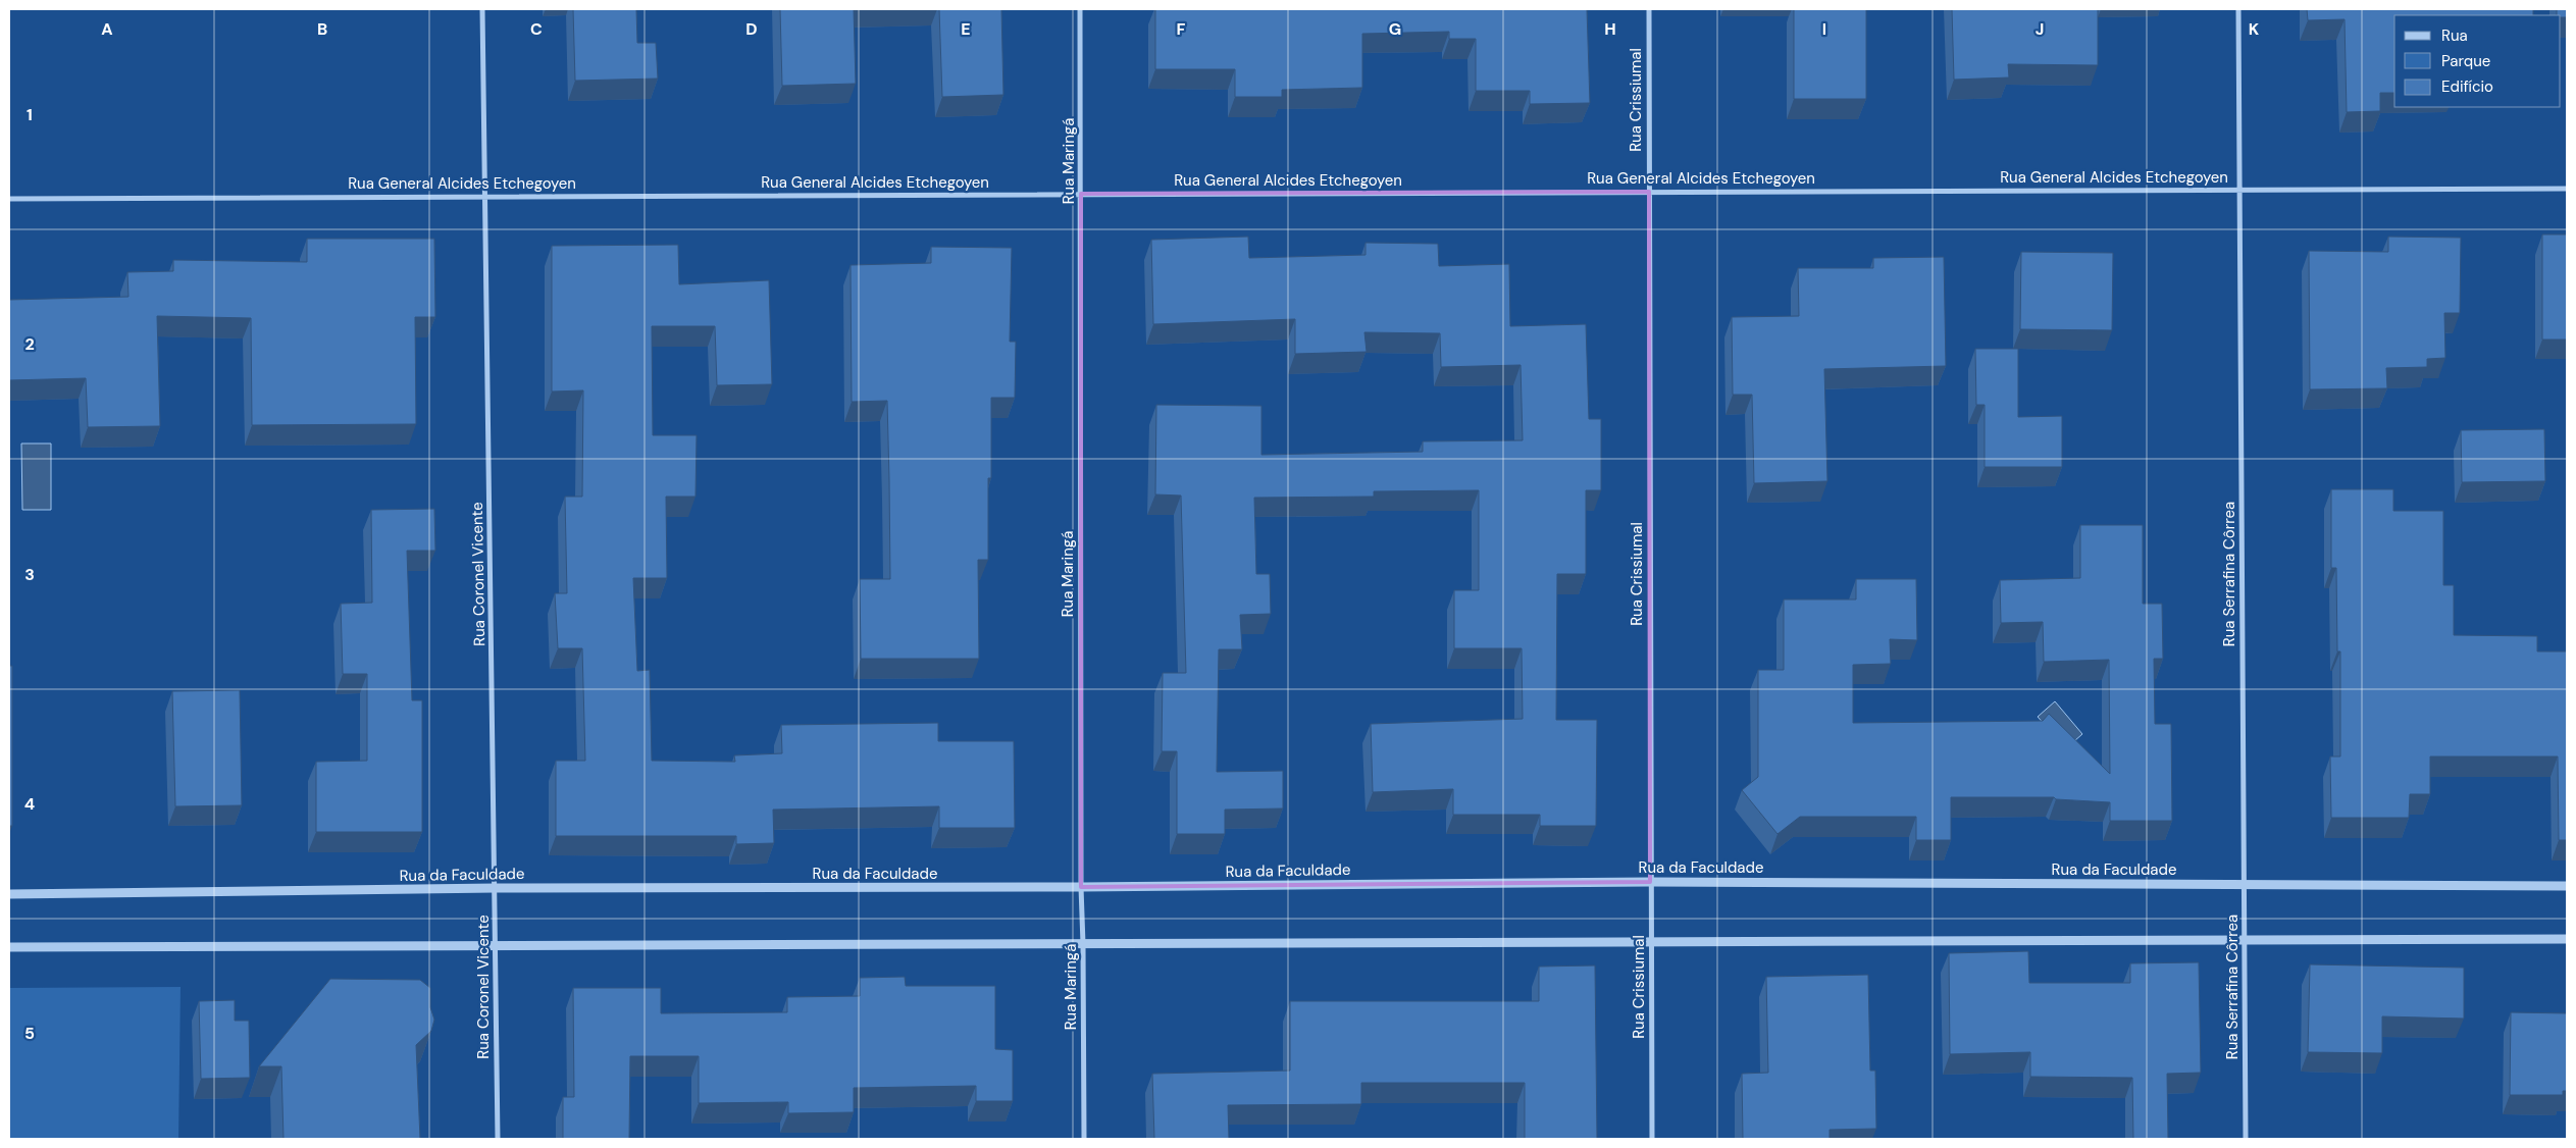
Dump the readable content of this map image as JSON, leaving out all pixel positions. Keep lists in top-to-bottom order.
{
  "streets": {
    "street": [
      "Rua Crissiumal",
      "Rua Maringá",
      "Rua General Alcides Etchegoyen",
      "Rua Coronel Vicente",
      "Rua Serrafina Côrrea",
      "Rua da Faculdade"
    ]
  },
  "crossings": [
    ["Rua Crissiumal", "Rua General Alcides Etchegoyen"],
    ["Rua Crissiumal", "Rua da Faculdade"],
    ["Rua Maringá", "Rua General Alcides Etchegoyen"],
    ["Rua Maringá", "Rua da Faculdade"],
    ["Rua General Alcides Etchegoyen", "Rua Coronel Vicente"],
    ["Rua General Alcides Etchegoyen", "Rua Serrafina Côrrea"],
    ["Rua Coronel Vicente", "Rua da Faculdade"],
    ["Rua Serrafina Côrrea", "Rua da Faculdade"]
  ],
  "legend": ["Rua", "Parque", "Edifício"],
  "grid": {
    "columns": [
      "A",
      "B",
      "C",
      "D",
      "E",
      "F",
      "G",
      "H",
      "I",
      "J",
      "K"
    ],
    "rows": [
      "1",
      "2",
      "3",
      "4",
      "5"
    ]
  }
}
